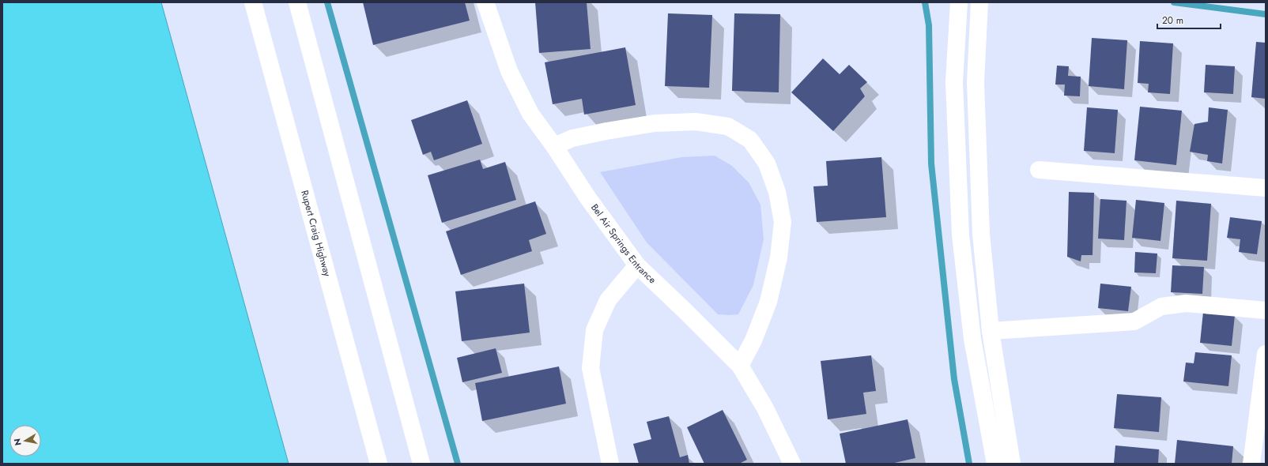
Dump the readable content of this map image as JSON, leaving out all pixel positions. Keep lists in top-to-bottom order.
{
  "streets": {
    "main road": ["Rupert Craig Highway", "Bel Air Springs Entrance"]
  },
  "scale_bar": "20 m",
  "north": "left"
}
